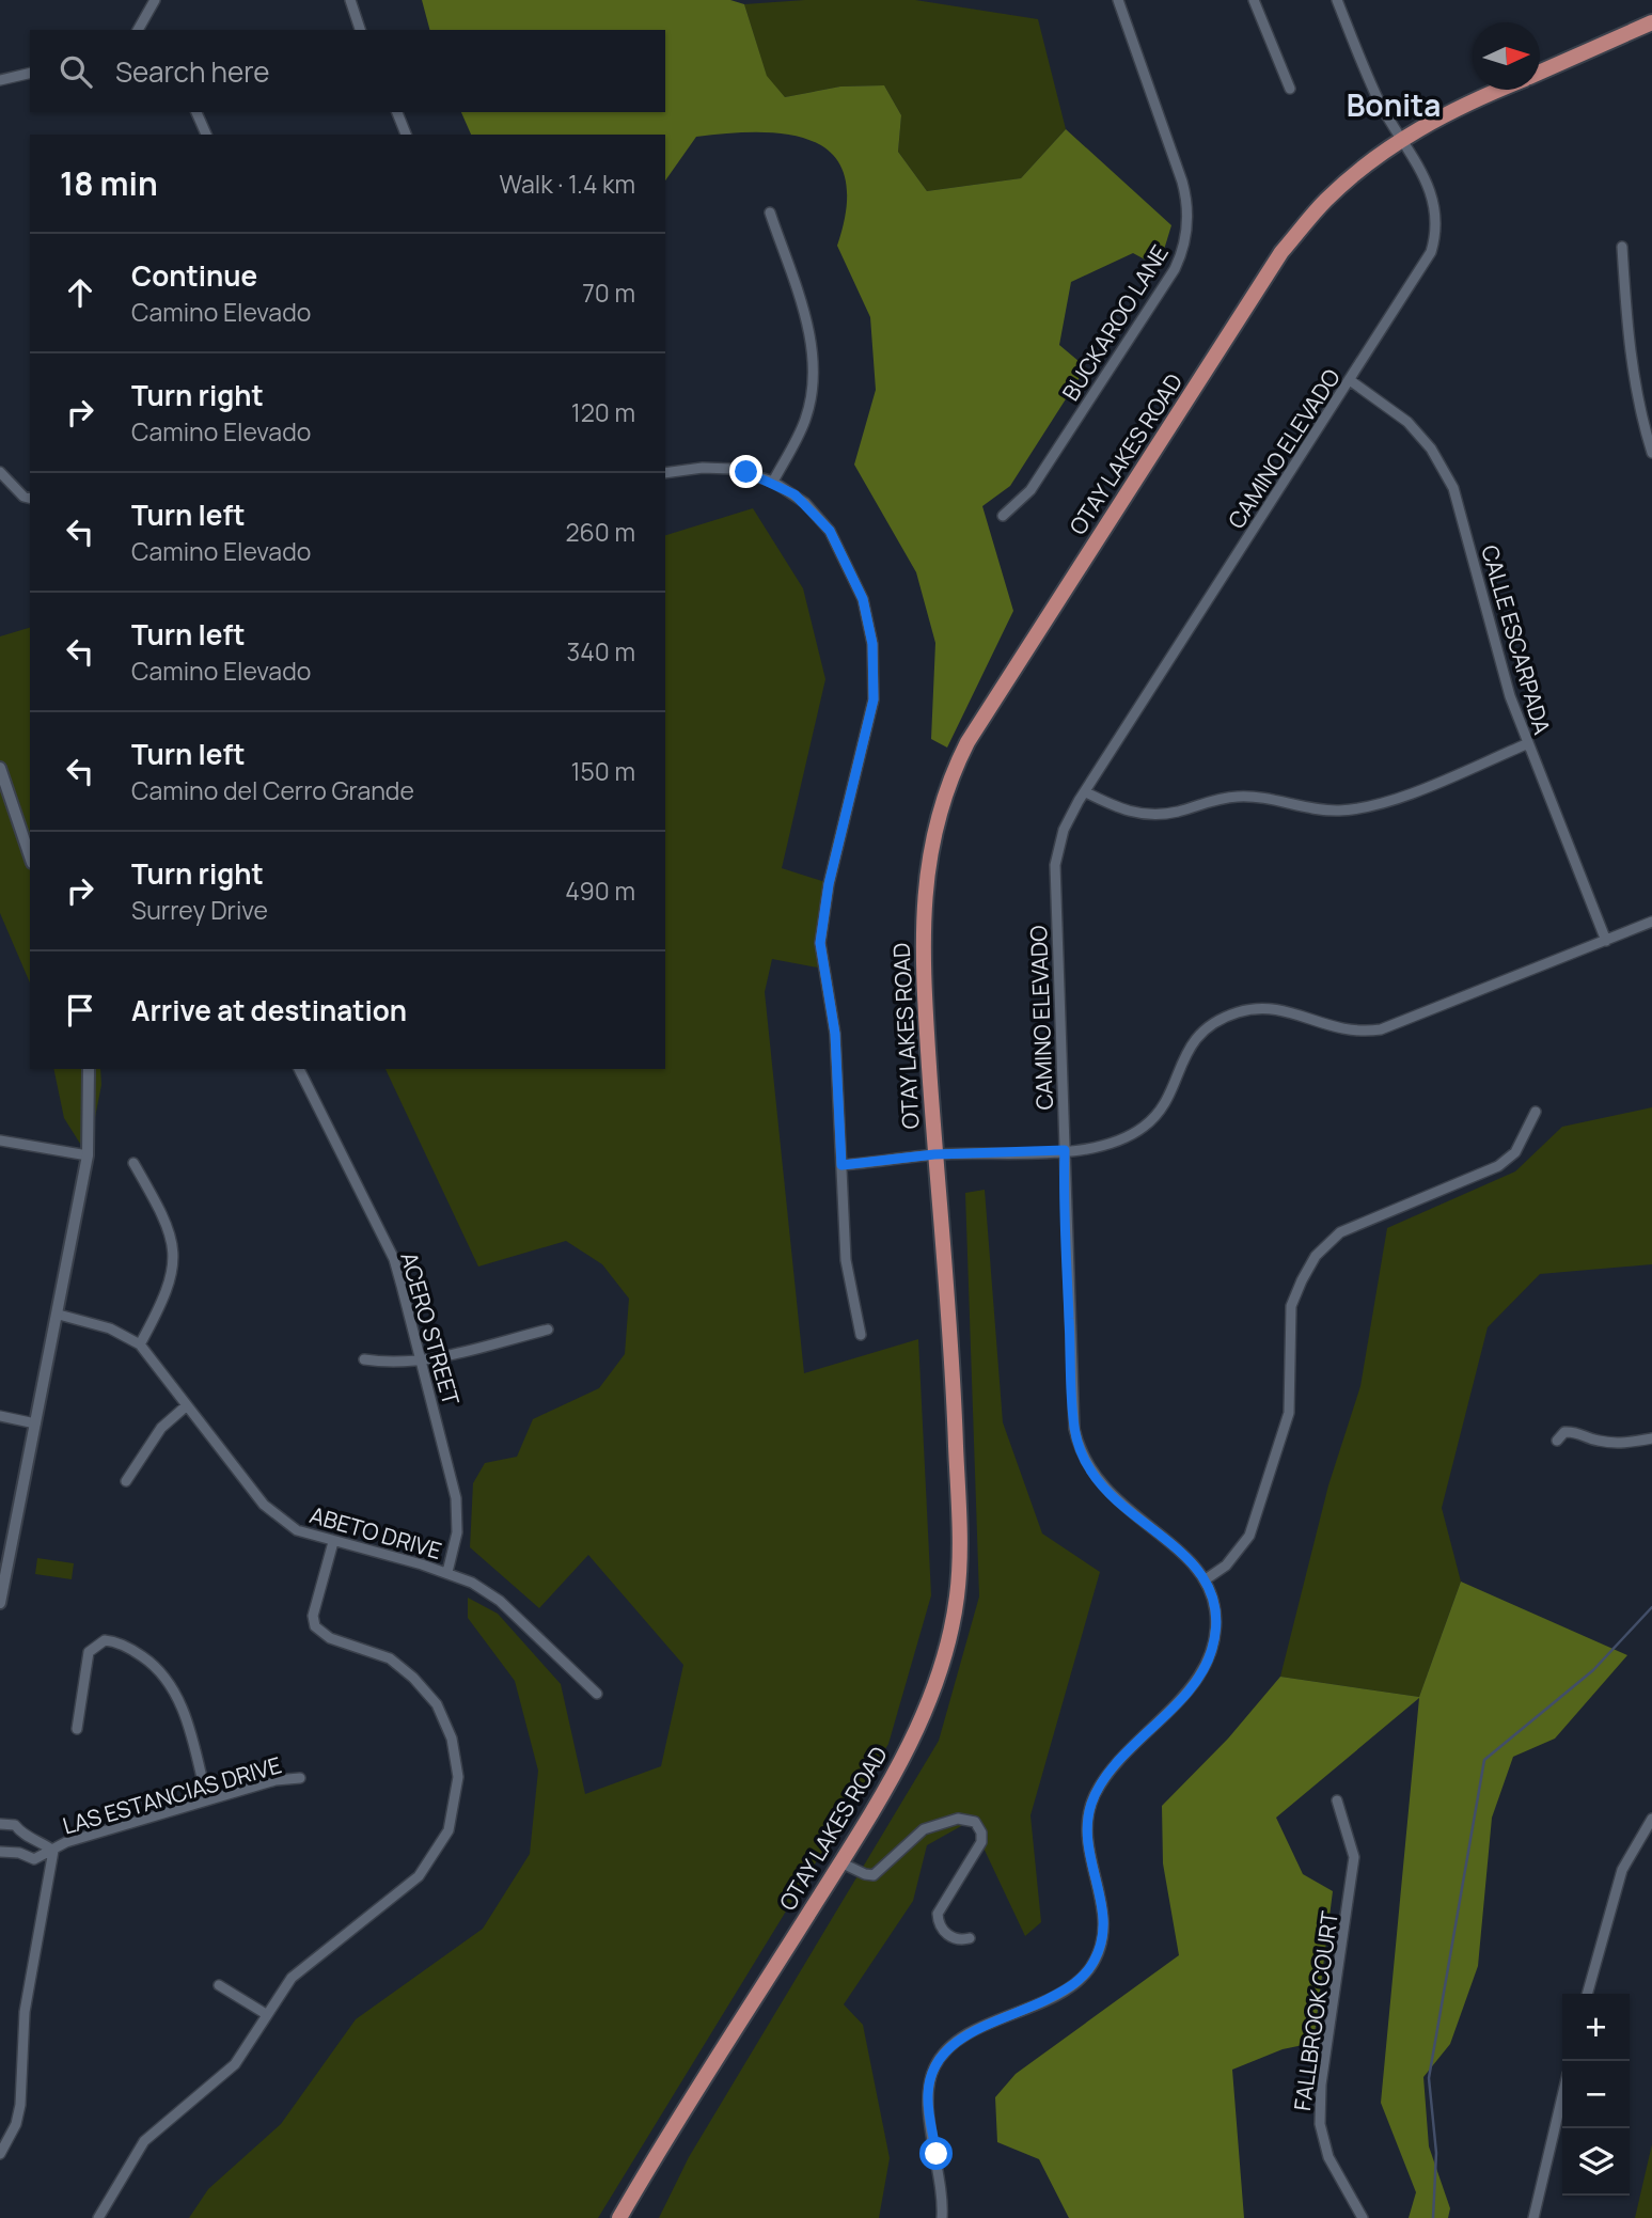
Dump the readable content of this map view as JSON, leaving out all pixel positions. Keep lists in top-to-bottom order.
{
  "streets": {
    "main road": ["OTAY LAKES ROAD"],
    "street": [
      "BUCKAROO LANE",
      "CAMINO ELEVADO",
      "CALLE ESCARPADA",
      "ACERO STREET",
      "ABETO DRIVE",
      "LAS ESTANCIAS DRIVE",
      "FALLBROOK COURT"
    ]
  },
  "crossings": [
    ["CAMINO ELEVADO", "OTAY LAKES ROAD"],
    ["CAMINO ELEVADO", "CALLE ESCARPADA"],
    ["ACERO STREET", "ABETO DRIVE"]
  ],
  "districts": ["Bonita"],
  "north": "right",
  "page": {
    "search": "Search here",
    "heading": ["18 min", "Walk · 1.4 km"],
    "list": [
      ["Continue", "Camino Elevado", "70 m"],
      ["Turn right", "Camino Elevado", "120 m"],
      ["Turn left", "Camino Elevado", "260 m"],
      ["Turn left", "Camino Elevado", "340 m"],
      ["Turn left", "Camino del Cerro Grande", "150 m"],
      ["Turn right", "Surrey Drive", "490 m"],
      "Arrive at destination"
    ],
    "map_buttons": ["+", "−"]
  }
}
